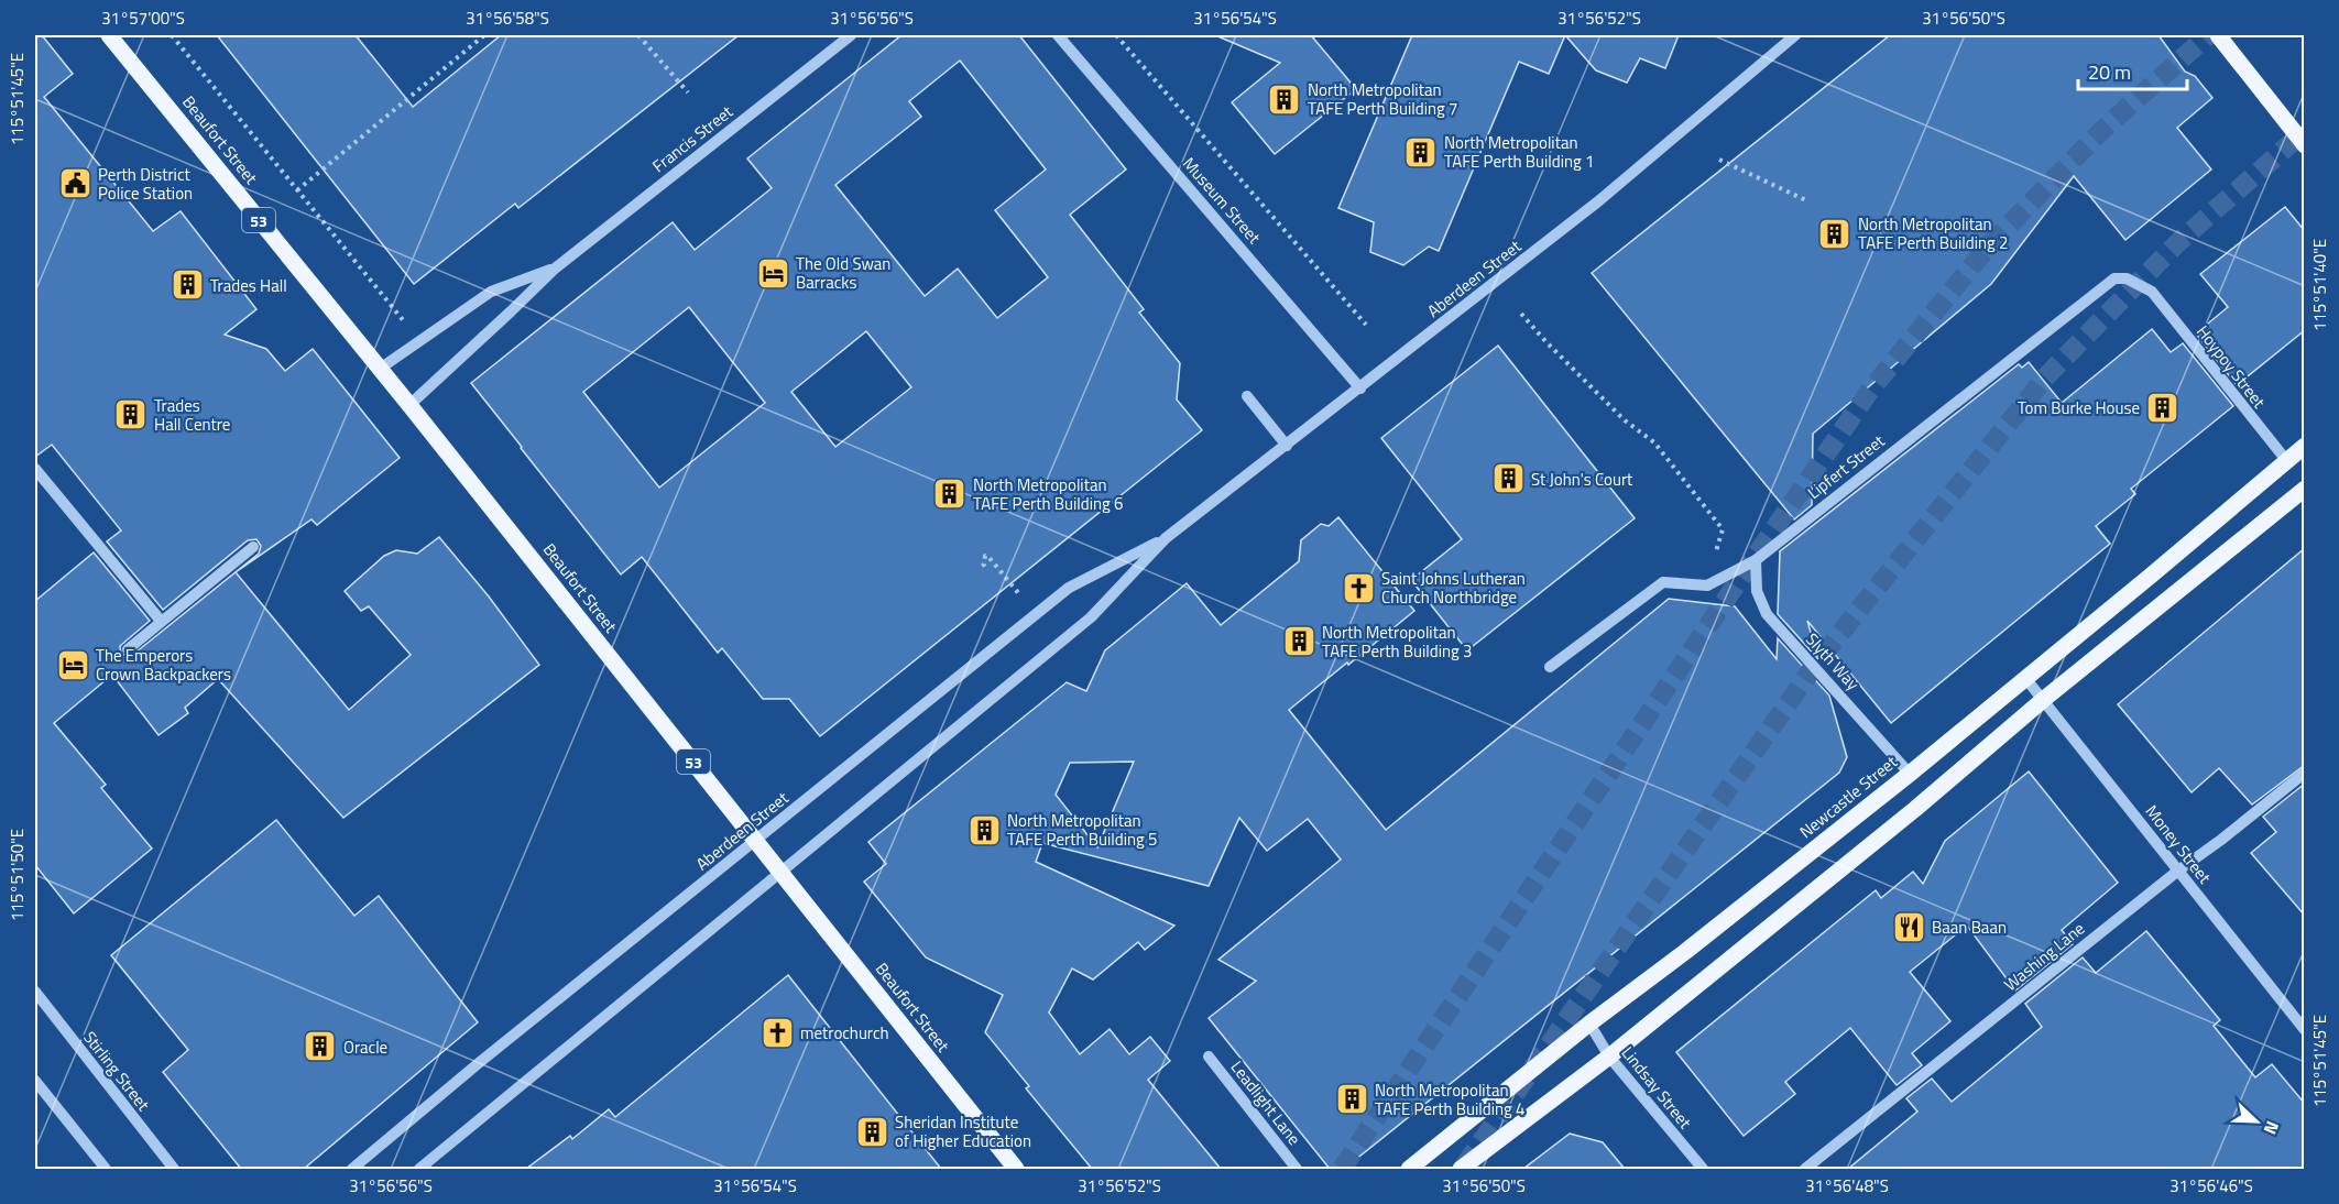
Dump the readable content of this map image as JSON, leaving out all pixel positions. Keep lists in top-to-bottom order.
{
  "streets": {
    "main road": ["Beaufort Street", "53", "Newcastle Street"],
    "street": [
      "Francis Street",
      "Museum Street",
      "Aberdeen Street",
      "Hoypoy Street",
      "Lipfert Street",
      "Slyth Way",
      "Money Street",
      "Washing Lane",
      "Stirling Street",
      "Lindsay Street",
      "Leadlight Lane"
    ]
  },
  "crossings": [
    ["Francis Street", "Beaufort Street"],
    ["Beaufort Street", "Aberdeen Street"],
    ["Museum Street", "Aberdeen Street"],
    ["Hoypoy Street", "Lipfert Street"],
    ["Hoypoy Street", "Newcastle Street"],
    ["Lipfert Street", "Slyth Way"],
    ["Slyth Way", "Newcastle Street"],
    ["Newcastle Street", "Money Street"],
    ["Newcastle Street", "Lindsay Street"],
    ["Money Street", "Washing Lane"]
  ],
  "places": {
    "building": [
      "North Metropolitan TAFE Perth Building 7",
      "North Metropolitan TAFE Perth Building 1",
      "North Metropolitan TAFE Perth Building 2",
      "Trades Hall",
      "Tom Burke House",
      "Trades Hall Centre",
      "St John's Court",
      "North Metropolitan TAFE Perth Building 6",
      "North Metropolitan TAFE Perth Building 3",
      "North Metropolitan TAFE Perth Building 5",
      "Oracle",
      "North Metropolitan TAFE Perth Building 4",
      "Sheridan Institute of Higher Education"
    ],
    "public building": ["Perth District Police Station"],
    "hotel": ["The Old Swan Barracks", "The Emperors Crown Backpackers"],
    "church": ["Saint Johns Lutheran Church Northbridge", "metrochurch"],
    "restaurant": ["Baan Baan"]
  },
  "scale_bar": "20 m",
  "north": "bottom right",
  "coordinates": [
    "31°57'00\"S",
    "31°56'58\"S",
    "31°56'56\"S",
    "31°56'54\"S",
    "31°56'52\"S",
    "31°56'50\"S",
    "115°51'45\"E",
    "115°51'40\"E",
    "115°51'50\"E",
    "31°56'48\"S",
    "31°56'46\"S"
  ]
}
